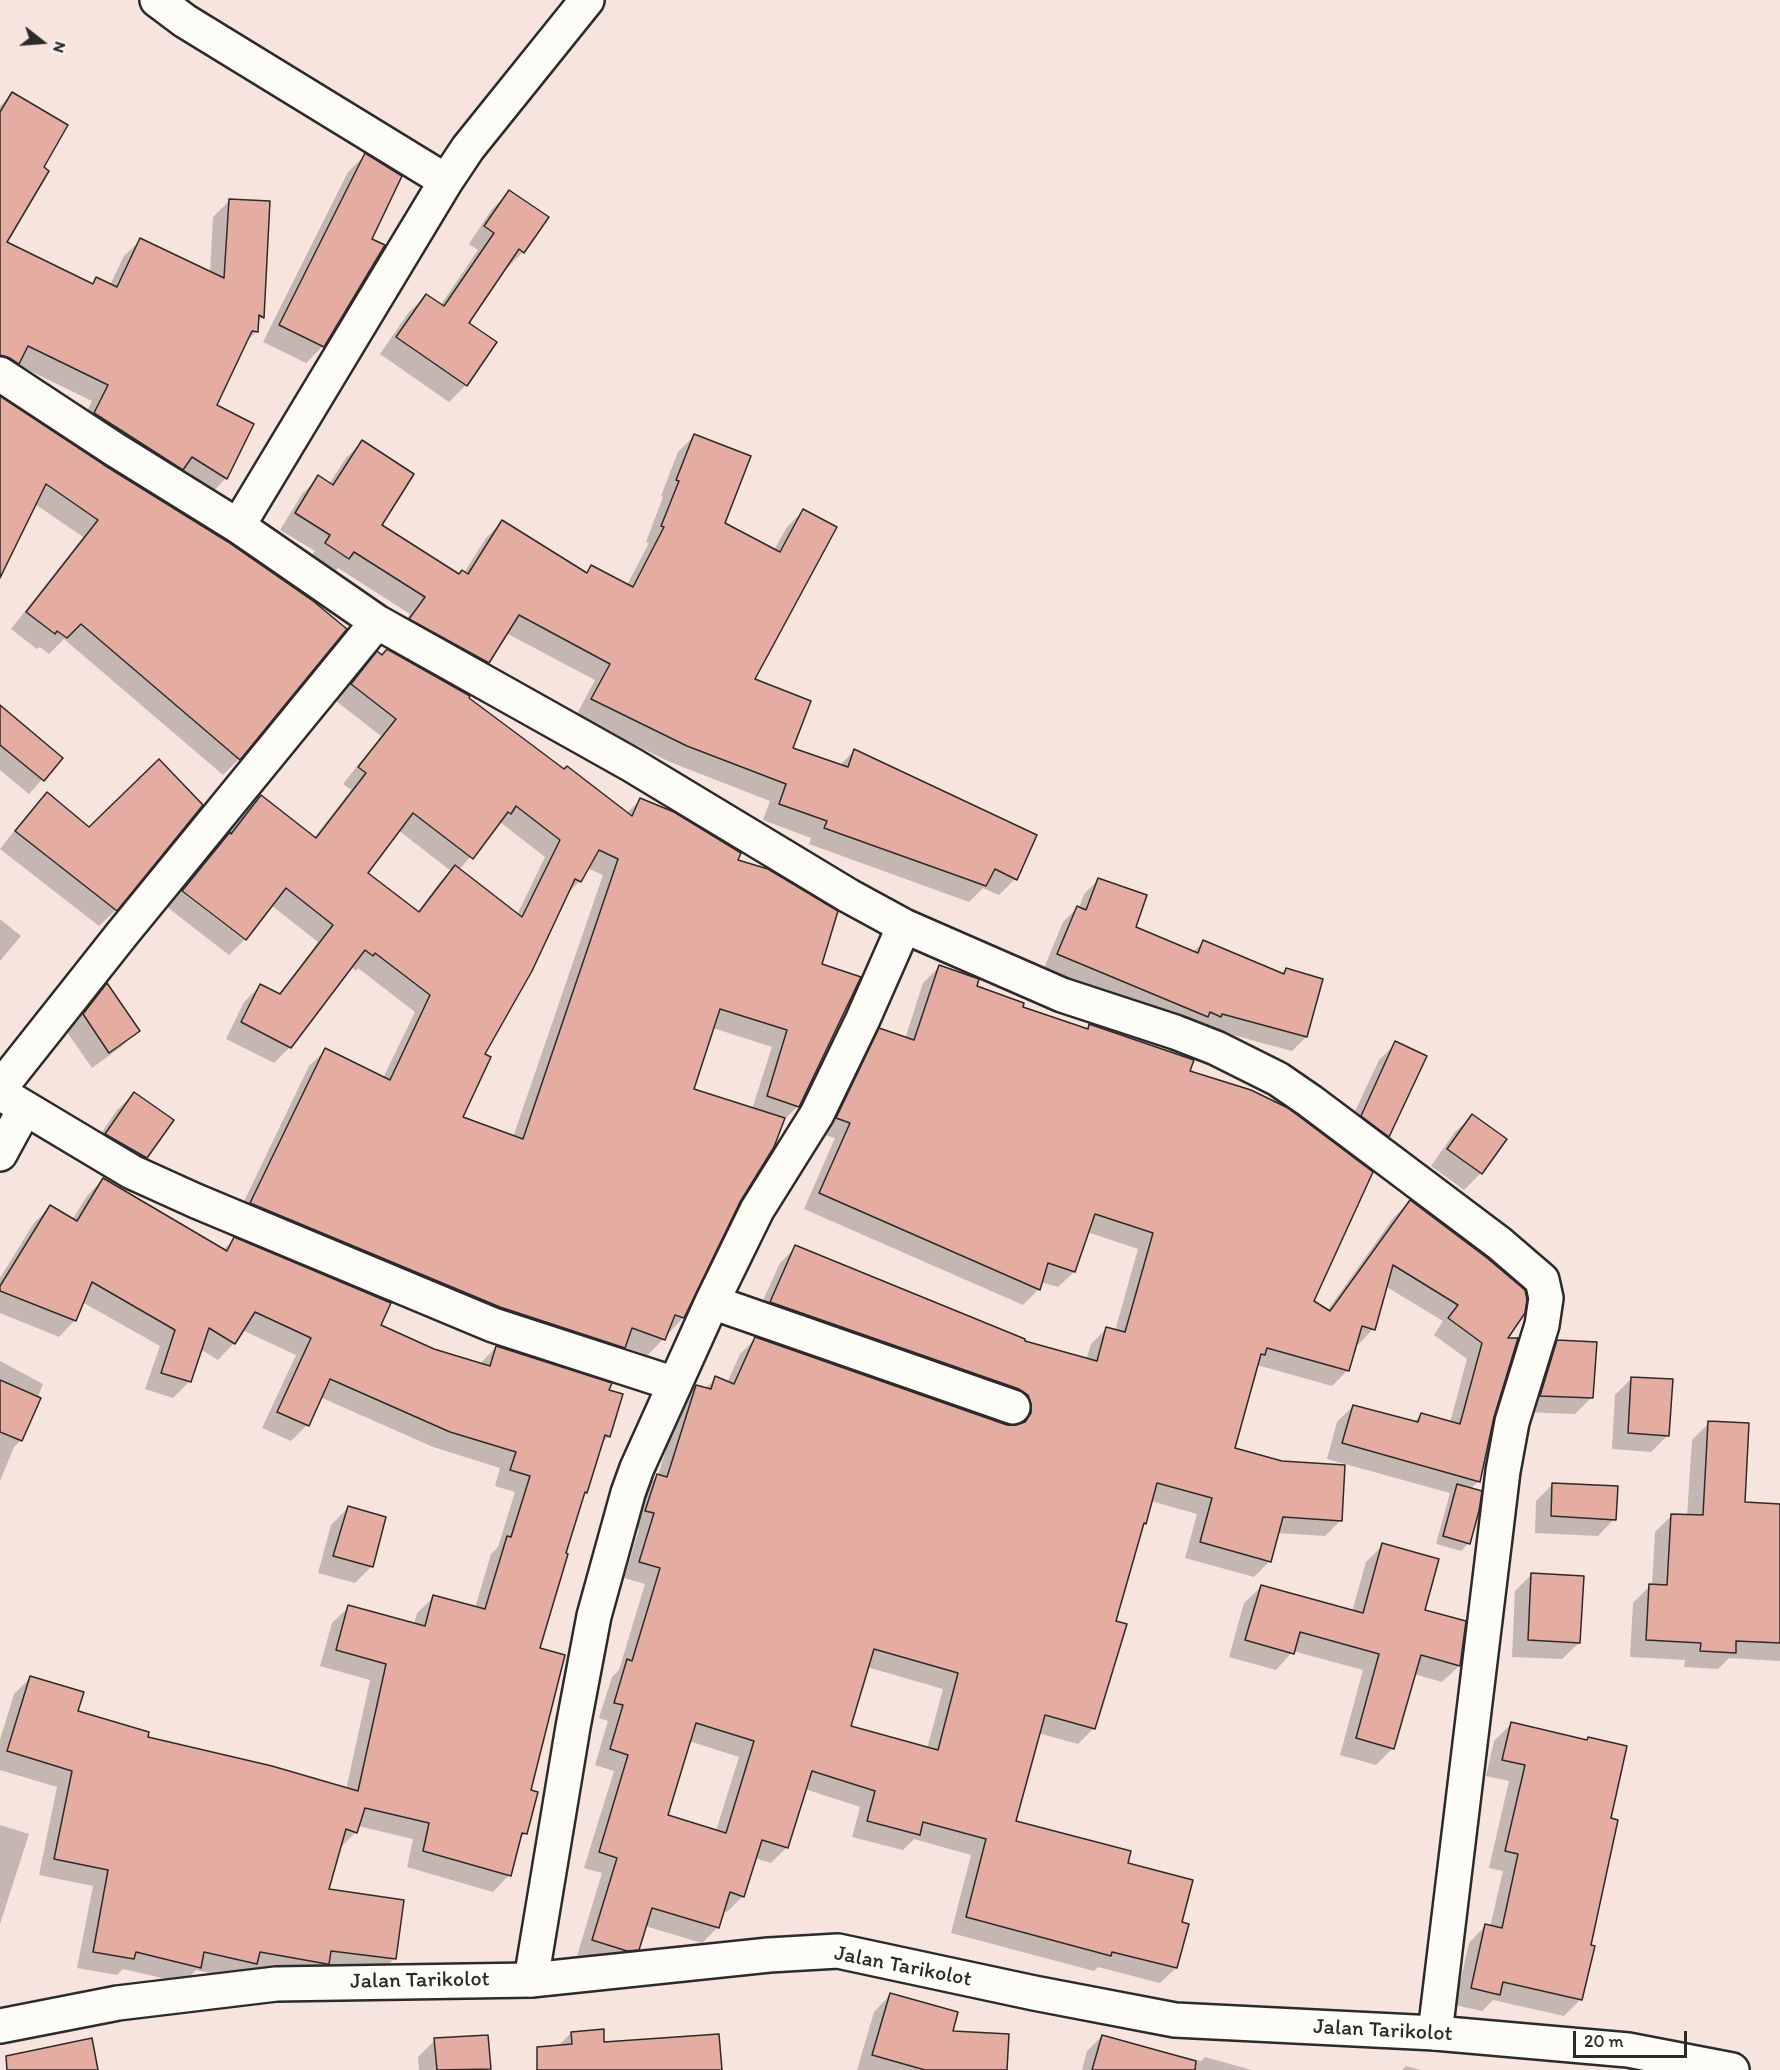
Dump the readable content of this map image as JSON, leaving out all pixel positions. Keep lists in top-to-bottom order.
{
  "streets": {
    "street": ["Jalan Tarikolot"]
  },
  "scale_bar": "20 m",
  "north": "right"
}
